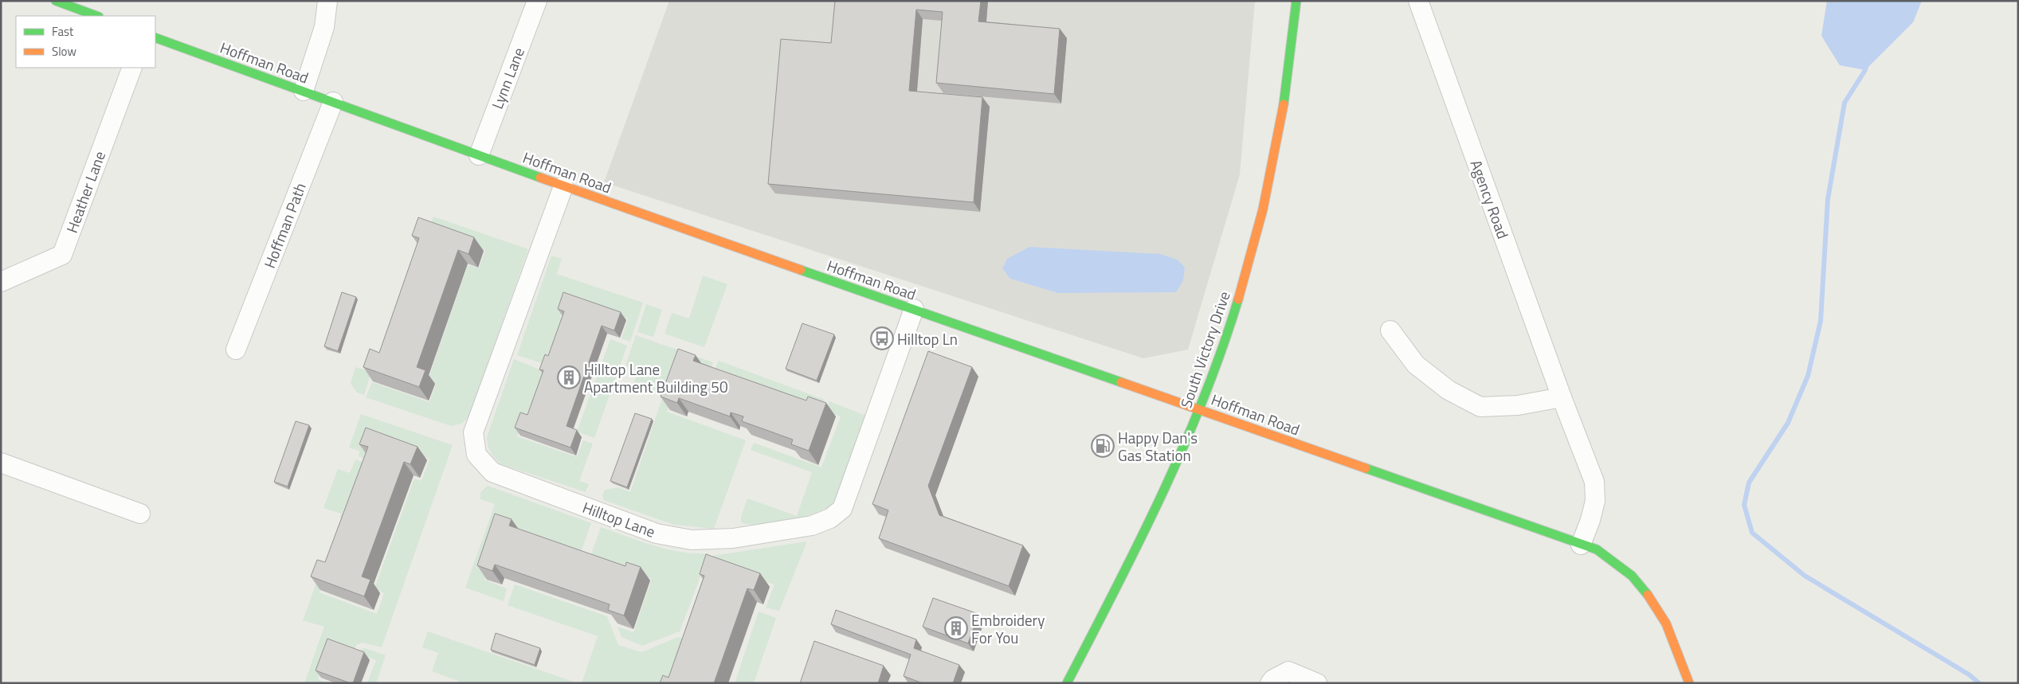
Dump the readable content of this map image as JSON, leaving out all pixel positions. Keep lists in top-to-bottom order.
{
  "streets": {
    "main road": ["Hoffman Road", "South Victory Drive"],
    "street": [
      "Lynn Lane",
      "Heather Lane",
      "Agency Road",
      "Hoffman Path",
      "Hilltop Lane"
    ]
  },
  "crossings": [
    ["Hoffman Road", "Lynn Lane"],
    ["Hoffman Road", "Agency Road"],
    ["Hoffman Road", "Hoffman Path"],
    ["Hoffman Road", "South Victory Drive"],
    ["Hoffman Road", "Hilltop Lane"]
  ],
  "places": {
    "bus stop": ["Hilltop Ln"],
    "building": ["Hilltop Lane Apartment Building 50", "Embroidery For You"],
    "fuel station": ["Happy Dan's Gas Station"]
  },
  "legend": ["Fast", "Slow"]
}
